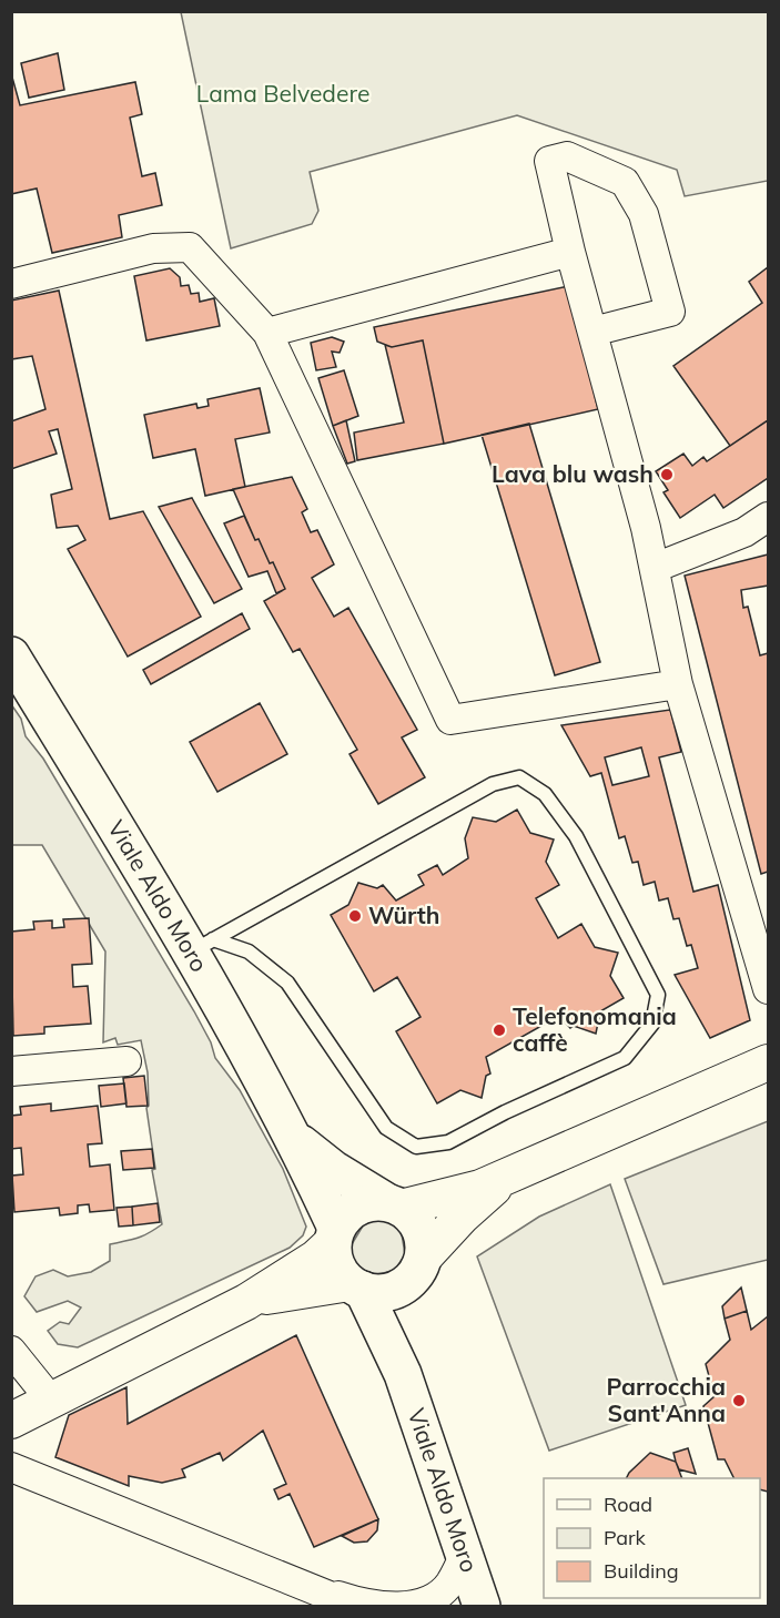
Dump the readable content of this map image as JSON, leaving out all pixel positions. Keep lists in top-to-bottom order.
{
  "streets": {
    "main road": ["Viale Aldo Moro"]
  },
  "parks": ["Lama Belvedere"],
  "places": [
    "Lava blu wash",
    "Würth",
    "Telefonomania caffè",
    "Parrocchia Sant'Anna"
  ],
  "legend": ["Road", "Park", "Building"]
}
